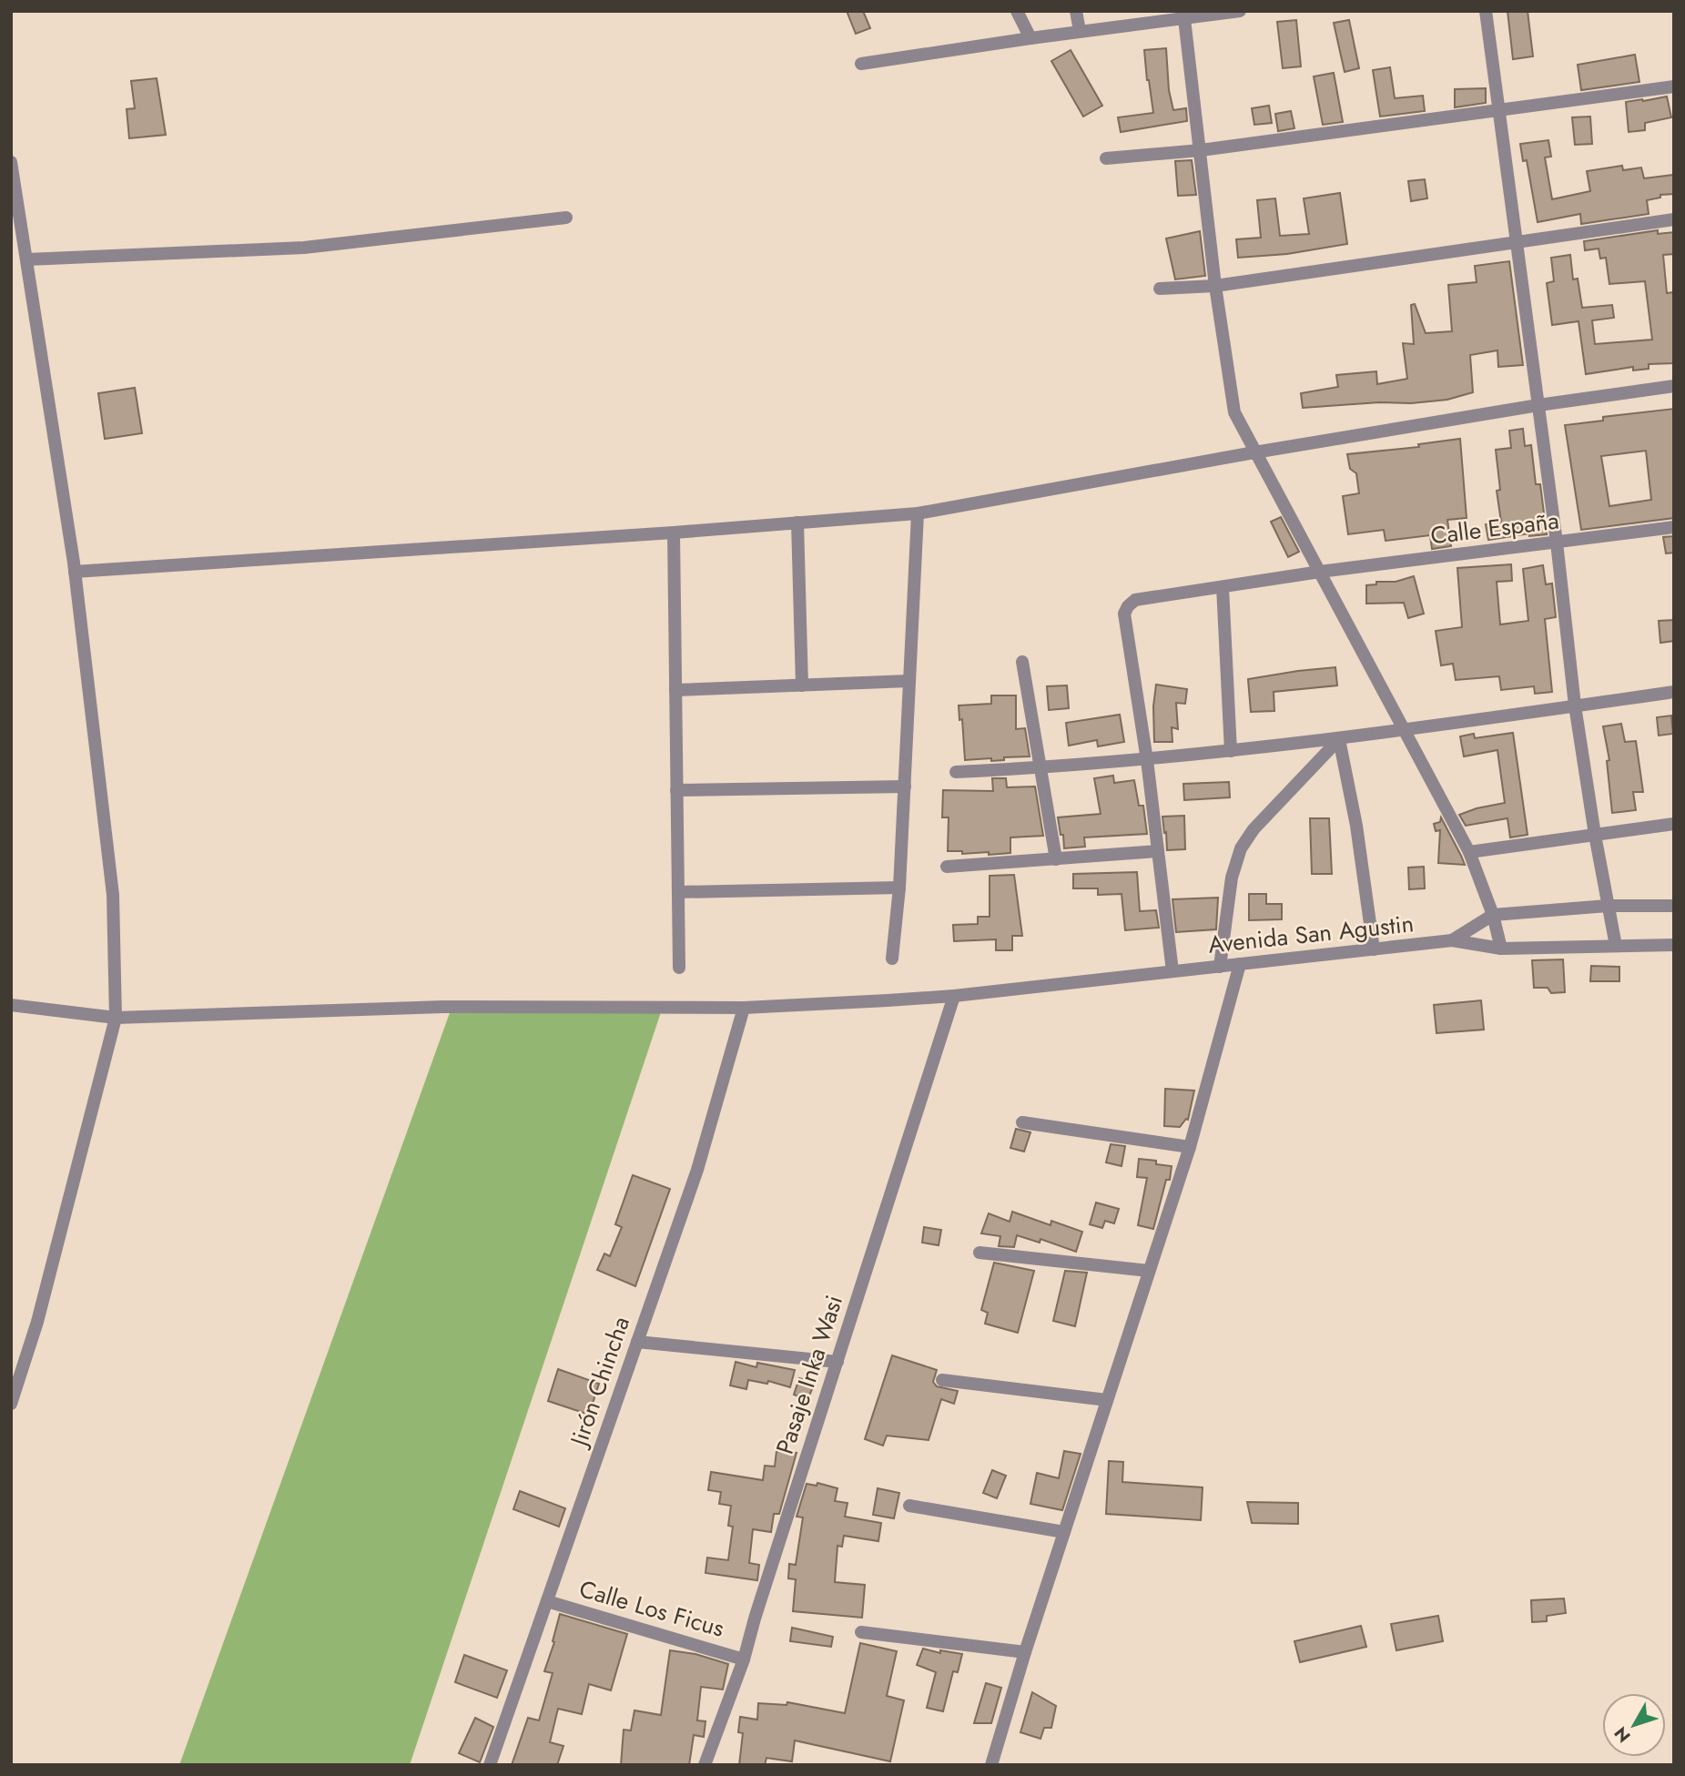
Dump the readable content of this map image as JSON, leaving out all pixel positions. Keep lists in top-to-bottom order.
{
  "streets": {
    "street": [
      "Calle España",
      "Avenida San Agustin",
      "Pasaje Inka Wasi",
      "Jirón Chincha",
      "Calle Los Ficus"
    ]
  },
  "crossings": [
    ["Calle España", "Avenida San Agustin"],
    ["Avenida San Agustin", "Pasaje Inka Wasi"],
    ["Avenida San Agustin", "Jirón Chincha"],
    ["Pasaje Inka Wasi", "Calle Los Ficus"],
    ["Jirón Chincha", "Calle Los Ficus"]
  ],
  "north": "bottom left"
}
